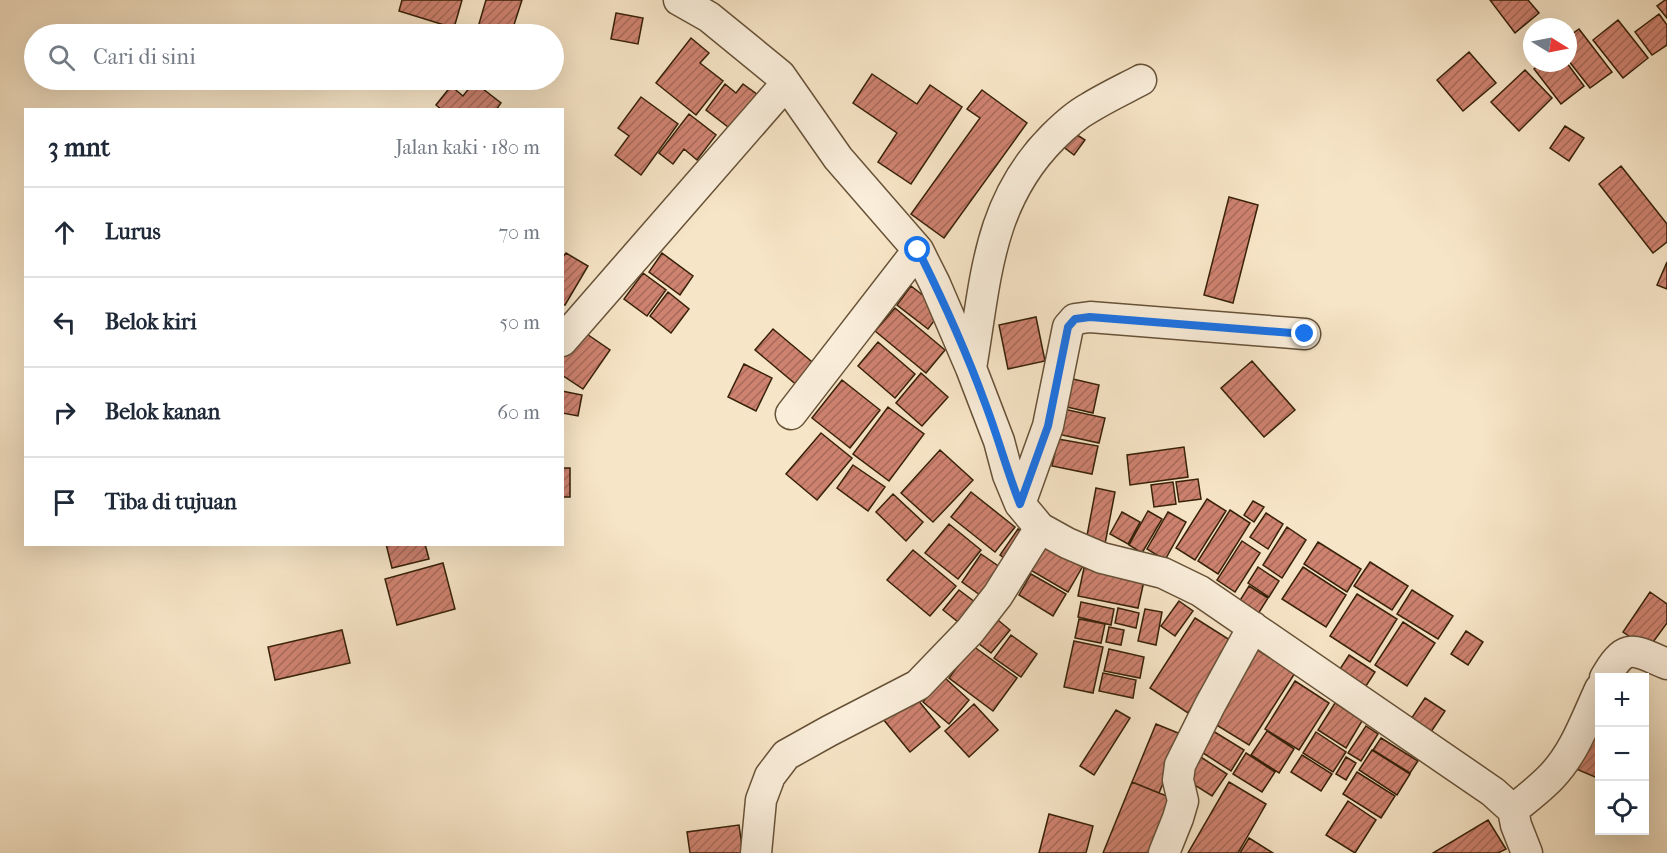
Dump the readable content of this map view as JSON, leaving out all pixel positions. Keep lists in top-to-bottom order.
{
  "north": "right",
  "page": {
    "search": "Cari di sini",
    "heading": ["3 mnt", "Jalan kaki · 180 m"],
    "list": [
      ["Lurus", "70 m"],
      ["Belok kiri", "50 m"],
      ["Belok kanan", "60 m"],
      "Tiba di tujuan"
    ],
    "map_buttons": ["+", "−"]
  }
}
